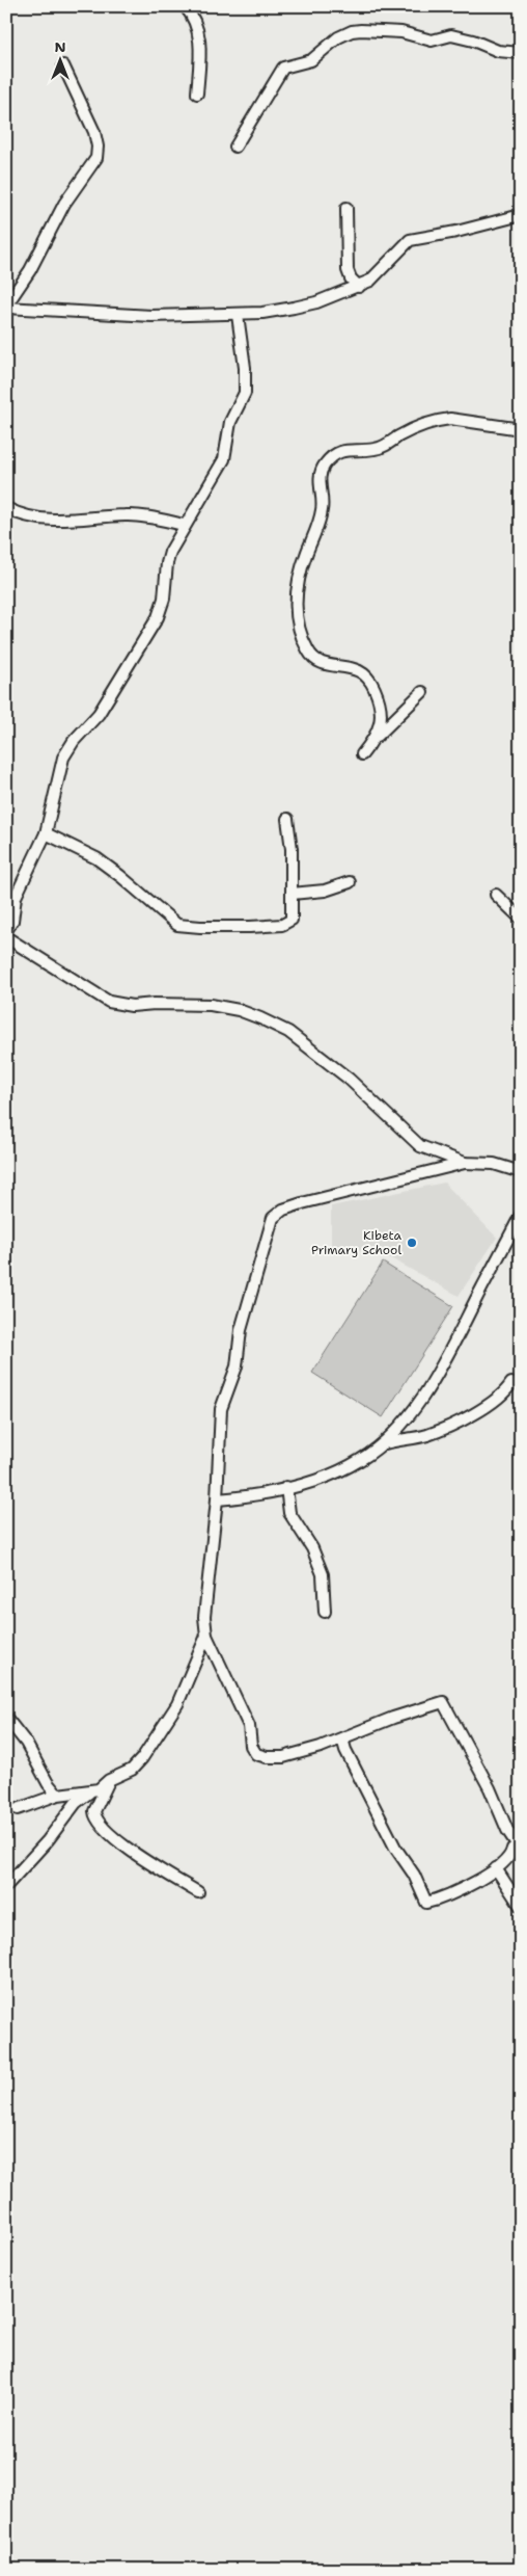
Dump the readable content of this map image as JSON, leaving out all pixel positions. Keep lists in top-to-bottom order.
{
  "places": ["Kibeta Primary School"],
  "north": "top"
}
